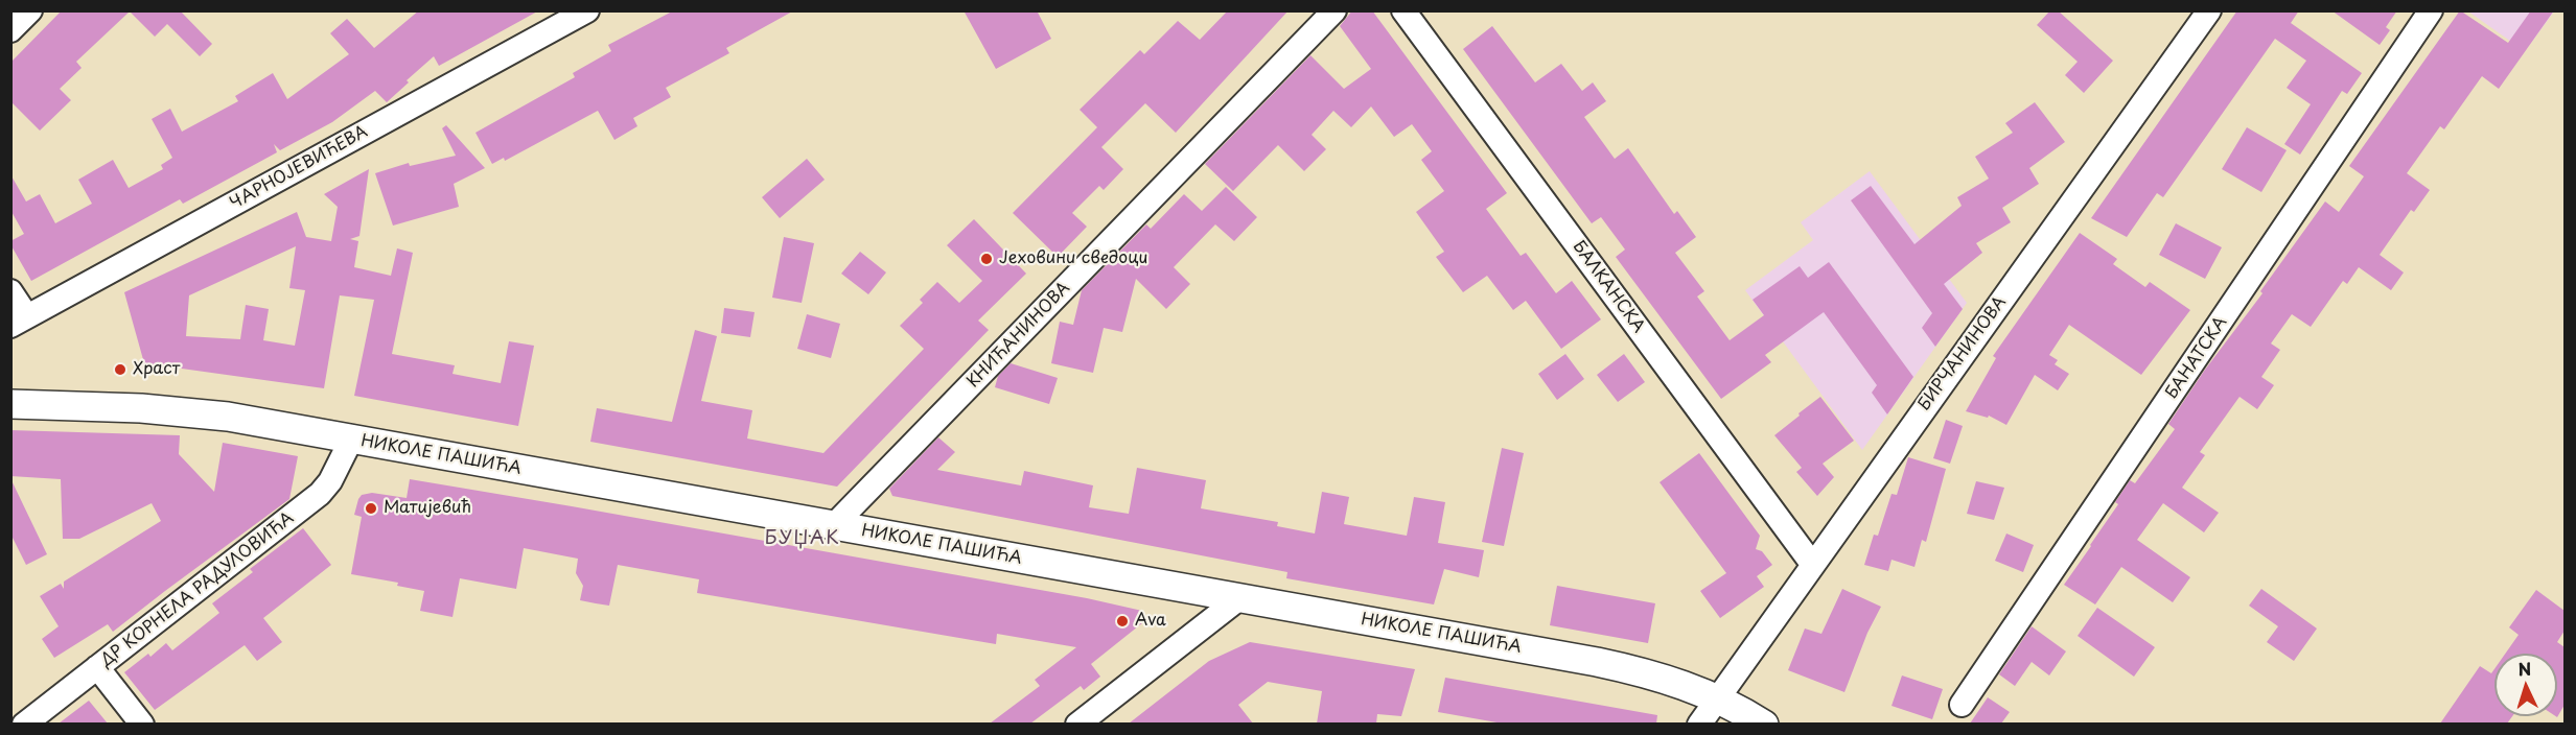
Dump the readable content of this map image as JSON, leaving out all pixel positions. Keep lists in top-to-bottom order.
{
  "streets": {
    "main road": ["НИКОЛЕ ПАШИЋА"],
    "street": [
      "ЧАРНОЈЕВИЋЕВА",
      "БАЛКАНСКА",
      "КНИЋАНИНОВА",
      "БИРЧАНИНОВА",
      "БАНАТСКА",
      "ДР КОРНЕЛА РАДУЛОВИЋА"
    ]
  },
  "crossings": [
    ["БАЛКАНСКА", "БИРЧАНИНОВА"],
    ["КНИЋАНИНОВА", "НИКОЛЕ ПАШИЋА"],
    ["БИРЧАНИНОВА", "НИКОЛЕ ПАШИЋА"],
    ["НИКОЛЕ ПАШИЋА", "ДР КОРНЕЛА РАДУЛОВИЋА"]
  ],
  "districts": ["БУЏАК"],
  "places": [
    "Јеховини сведоци",
    "Храст",
    "Матијевић",
    "Ava"
  ],
  "north": "top"
}
